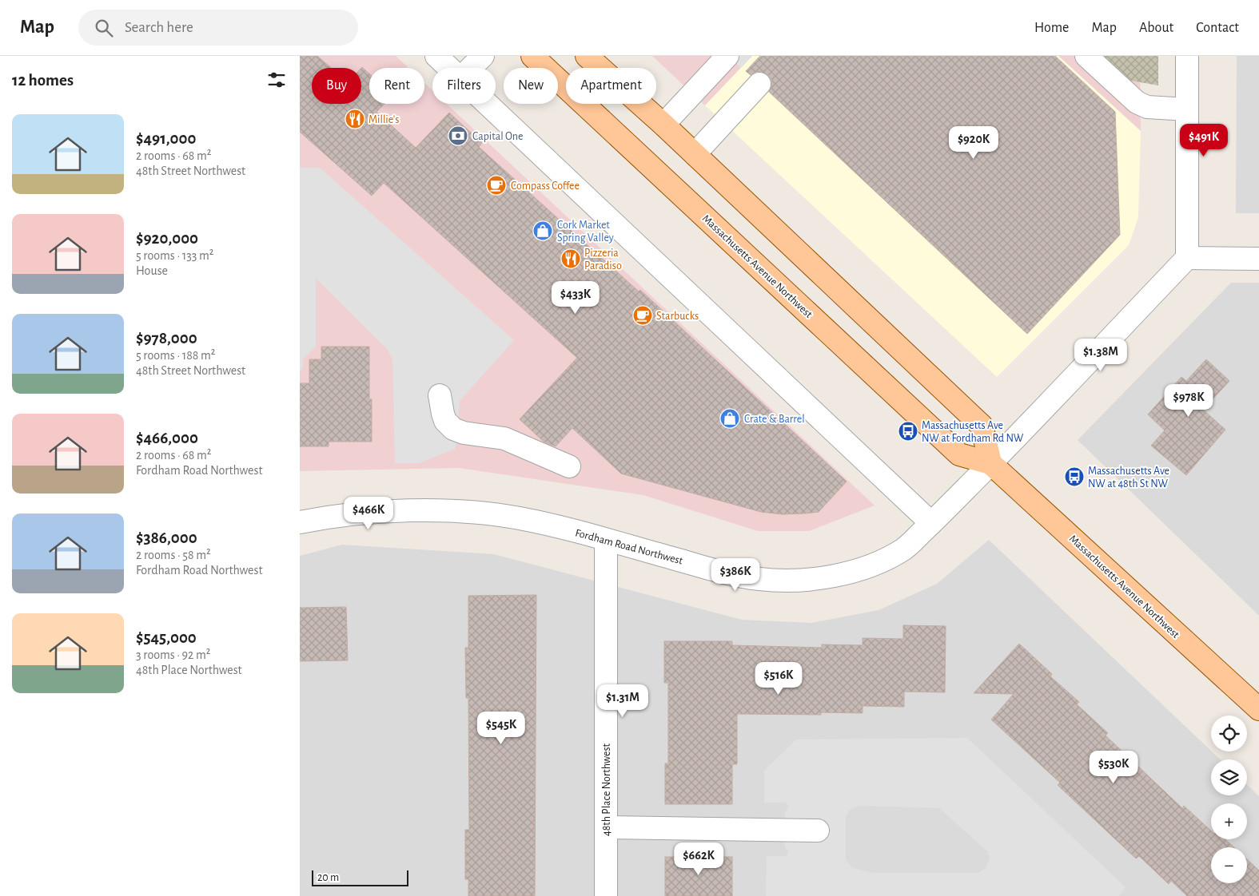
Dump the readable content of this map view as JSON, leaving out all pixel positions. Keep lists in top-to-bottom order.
{
  "streets": {
    "main road": ["Massachusetts Avenue Northwest"],
    "street": ["Fordham Road Northwest", "48th Place Northwest"]
  },
  "crossings": [
    ["Massachusetts Avenue Northwest", "Fordham Road Northwest"],
    ["Fordham Road Northwest", "48th Place Northwest"]
  ],
  "places": {
    "restaurant": ["Millie’s", "Pizzeria Paradiso"],
    "bank": ["Capital One"],
    "cafe": ["Compass Coffee", "Starbucks"],
    "shop": ["Cork Market Spring Valley", "Crate & Barrel"],
    "bus stop": ["Massachusetts Ave NW at Fordham Rd NW", "Massachusetts Ave NW at 48th St NW"]
  },
  "scale_bar": "20 m",
  "page": {
    "header": "Map",
    "search": "Search here",
    "nav": [
      "Home",
      "Map",
      "About",
      "Contact"
    ],
    "heading": "12 homes",
    "chip": [
      "Buy",
      "Rent",
      "Filters",
      "New",
      "Apartment"
    ],
    "list": [
      {
        "name": "$491,000",
        "note": "2 rooms · 68 m² · 48th Street Northwest"
      },
      {
        "name": "$920,000",
        "note": "5 rooms · 133 m² · House"
      },
      {
        "name": "$978,000",
        "note": "5 rooms · 188 m² · 48th Street Northwest"
      },
      {
        "name": "$466,000",
        "note": "2 rooms · 68 m² · Fordham Road Northwest"
      },
      {
        "name": "$386,000",
        "note": "2 rooms · 58 m² · Fordham Road Northwest"
      },
      {
        "name": "$545,000",
        "note": "3 rooms · 92 m² · 48th Place Northwest"
      }
    ],
    "price": [
      "$491K",
      "$920K",
      "$433K",
      "$1.38M",
      "$978K",
      "$466K",
      "$386K",
      "$516K",
      "$1.31M",
      "$545K",
      "$530K",
      "$662K"
    ],
    "map_buttons": ["+", "−"],
    "scale": "20 m"
  }
}
